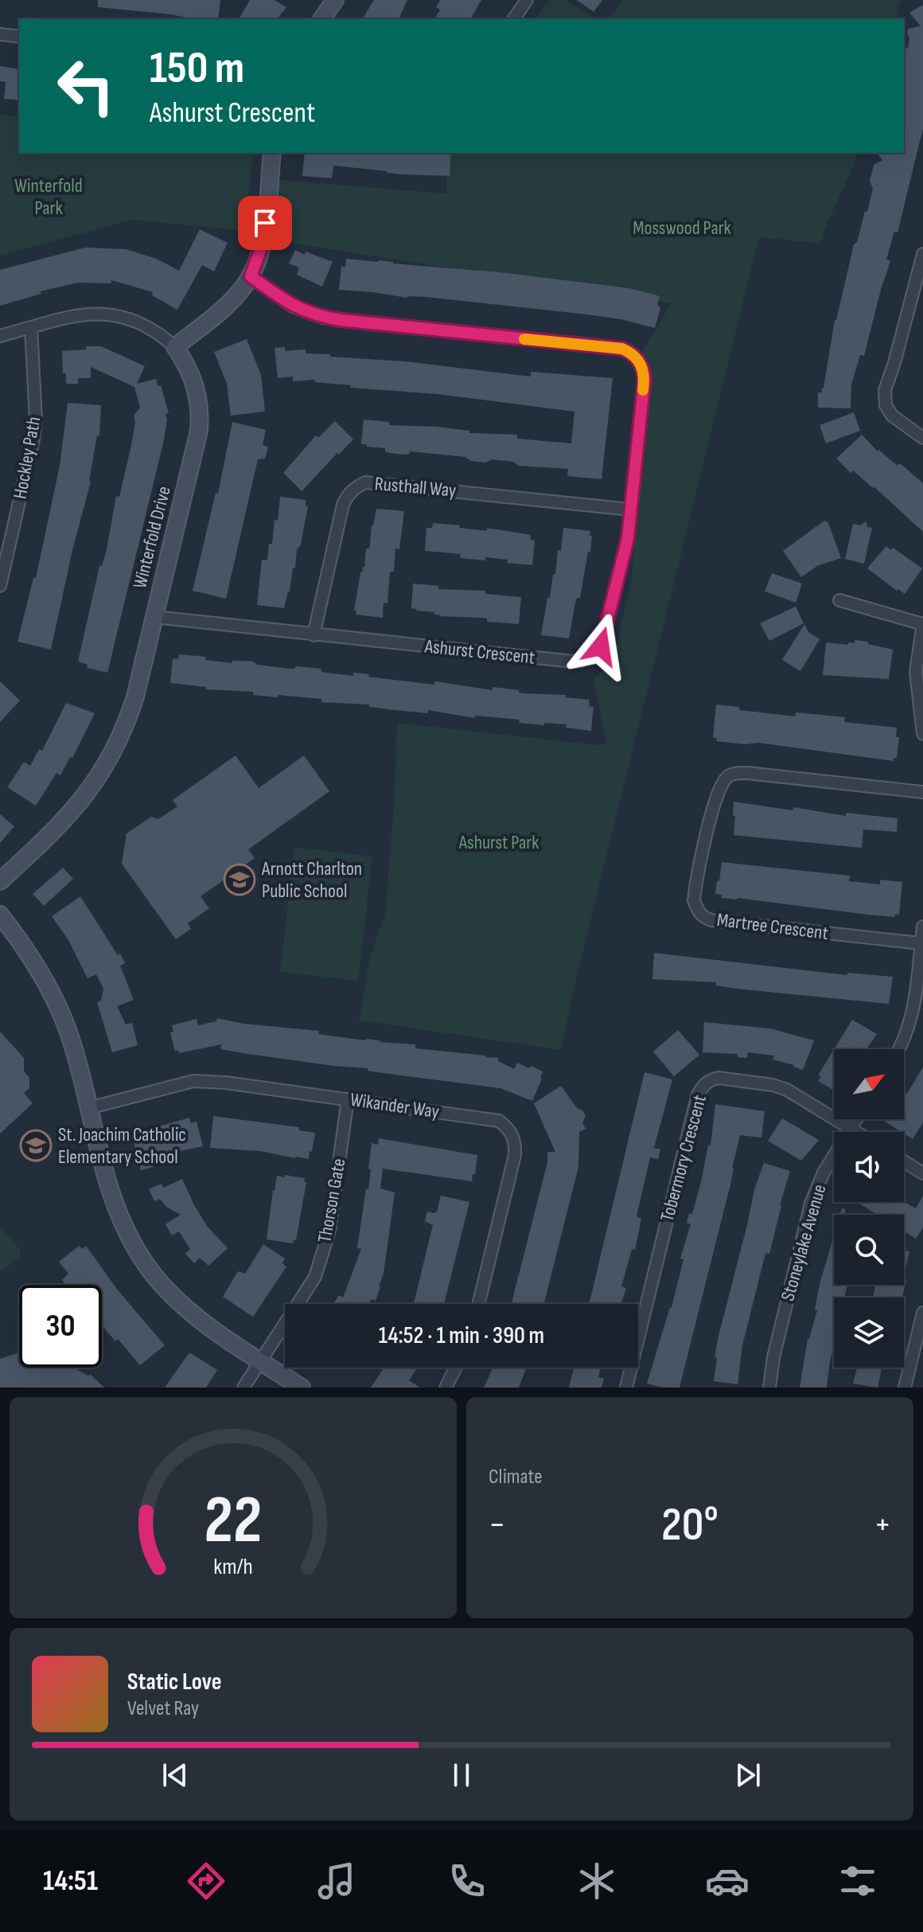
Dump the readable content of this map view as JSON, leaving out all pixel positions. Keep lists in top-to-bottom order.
{
  "streets": {
    "street": [
      "Hockley Path",
      "Rusthall Way",
      "Winterfold Drive",
      "Ashurst Crescent",
      "Martree Crescent",
      "Wikander Way",
      "Tobermory Crescent",
      "Thorson Gate",
      "Stoneylake Avenue"
    ]
  },
  "crossings": [
    ["Hockley Path", "Winterfold Drive"],
    ["Rusthall Way", "Ashurst Crescent"],
    ["Winterfold Drive", "Ashurst Crescent"],
    ["Wikander Way", "Thorson Gate"],
    ["Tobermory Crescent", "Stoneylake Avenue"]
  ],
  "parks": ["Winterfold Park", "Mosswood Park", "Ashurst Park"],
  "places": {
    "school or university": ["Arnott Charlton Public School", "St. Joachim Catholic Elementary School"]
  },
  "north": "top right",
  "page": {
    "turn": ["150 m", "Ashurst Crescent"],
    "limit": "30",
    "trip": "14:52 · 1 min · 390 m",
    "tile": "Climate",
    "heat": ["−", "20°", "+"],
    "song": ["Static Love", "Velvet Ray"],
    "tabs": "14:51",
    "gauge": ["22", "km/h"]
  }
}
